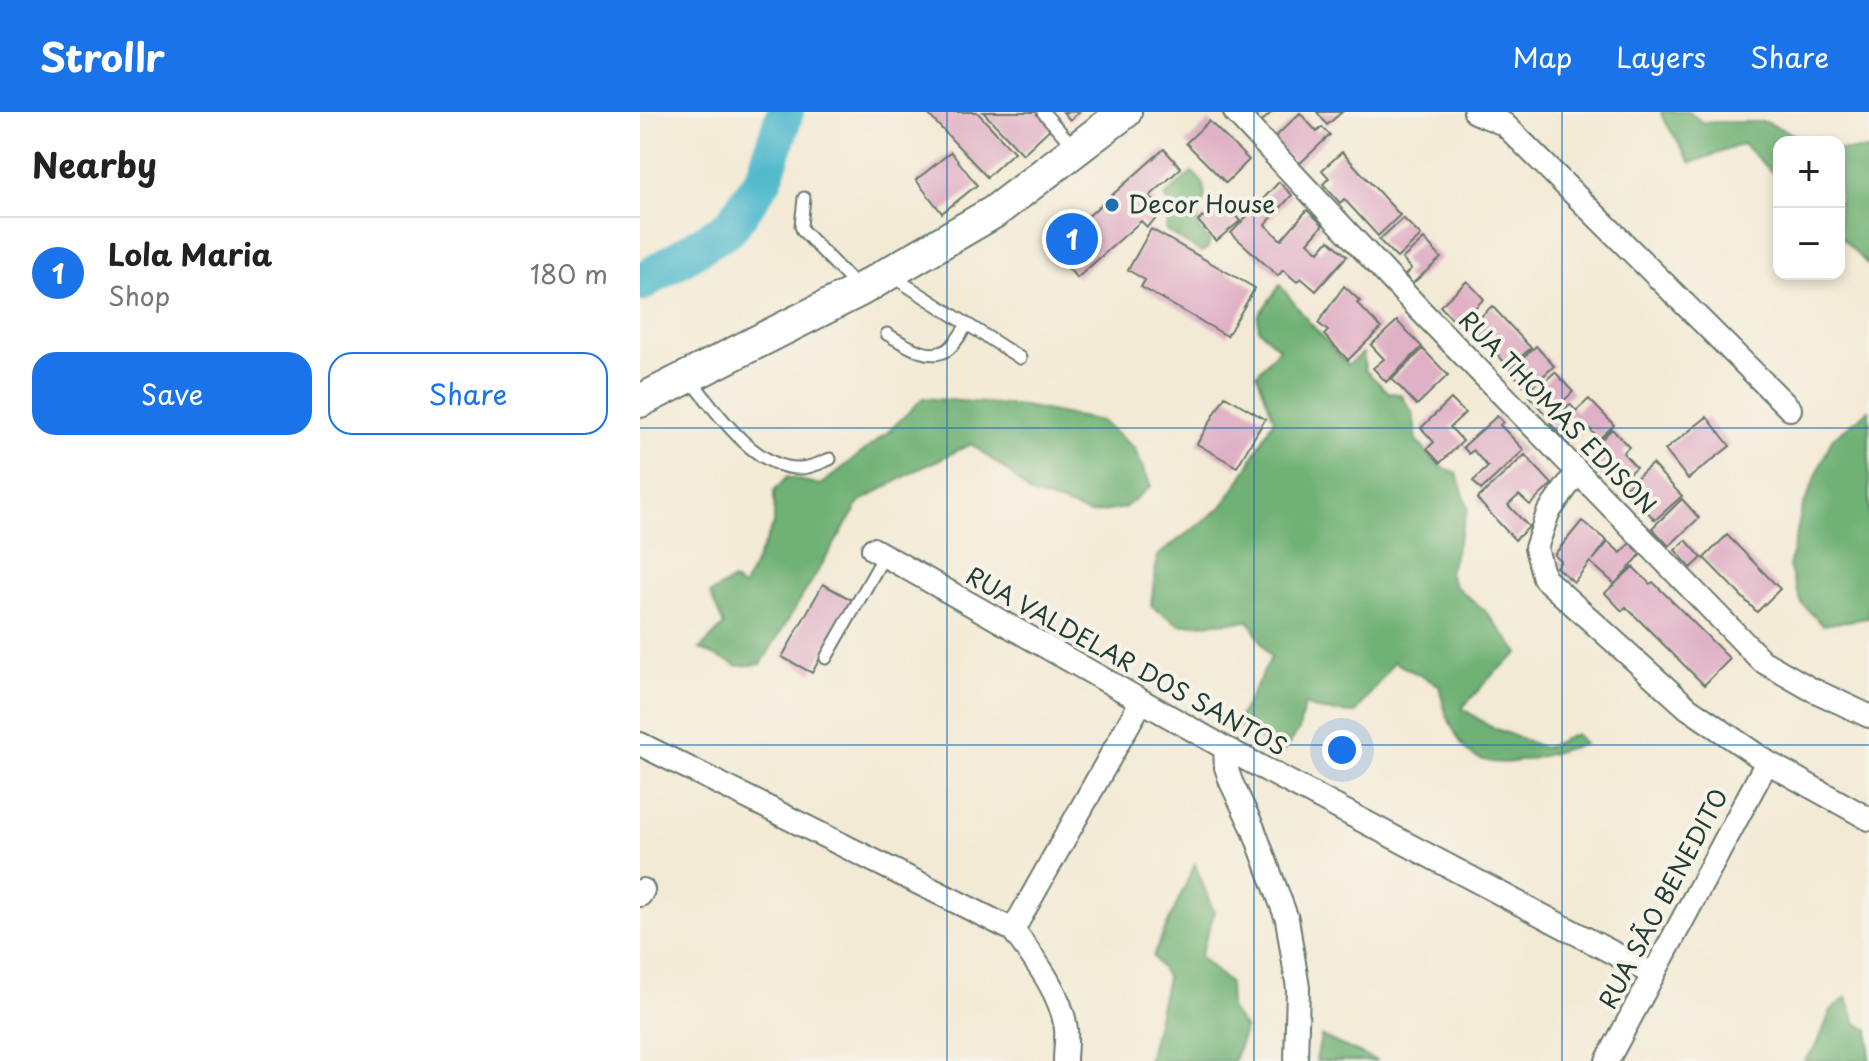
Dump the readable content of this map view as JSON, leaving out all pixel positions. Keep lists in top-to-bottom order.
{
  "streets": {
    "street": ["RUA THOMAS EDISON", "RUA VALDELAR DOS SANTOS", "RUA SÃO BENEDITO"]
  },
  "crossings": [
    ["RUA VALDELAR DOS SANTOS", "RUA SÃO BENEDITO"]
  ],
  "places": ["Decor House"],
  "page": {
    "header": "Strollr",
    "nav": ["Map", "Layers", "Share"],
    "heading": "Nearby",
    "map_buttons": ["+", "−"],
    "pins": "1",
    "list": [
      {
        "mark": "1",
        "name": "Lola Maria",
        "note": "Shop",
        "value": "180 m"
      }
    ],
    "buttons": ["Save", "Share"]
  }
}
